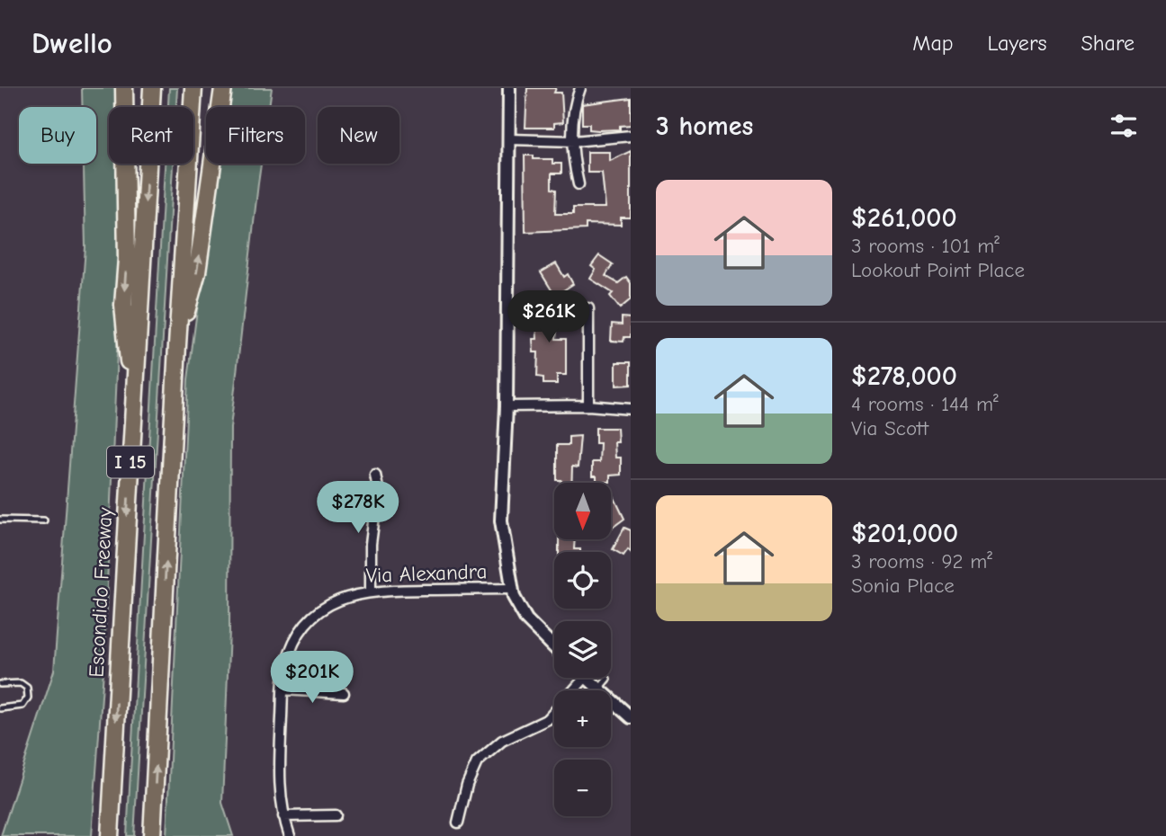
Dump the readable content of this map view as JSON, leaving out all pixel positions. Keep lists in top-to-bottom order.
{
  "streets": {
    "highway": ["I 15", "Escondido Freeway"],
    "street": ["Via Alexandra"]
  },
  "north": "bottom",
  "page": {
    "header": "Dwello",
    "nav": ["Map", "Layers", "Share"],
    "heading": "3 homes",
    "chip": [
      "Buy",
      "Rent",
      "Filters",
      "New"
    ],
    "list": [
      {
        "name": "$261,000",
        "note": "3 rooms · 101 m² · Lookout Point Place"
      },
      {
        "name": "$278,000",
        "note": "4 rooms · 144 m² · Via Scott"
      },
      {
        "name": "$201,000",
        "note": "3 rooms · 92 m² · Sonia Place"
      }
    ],
    "price": ["$261K", "$278K", "$201K"],
    "map_buttons": ["+", "−"]
  }
}
